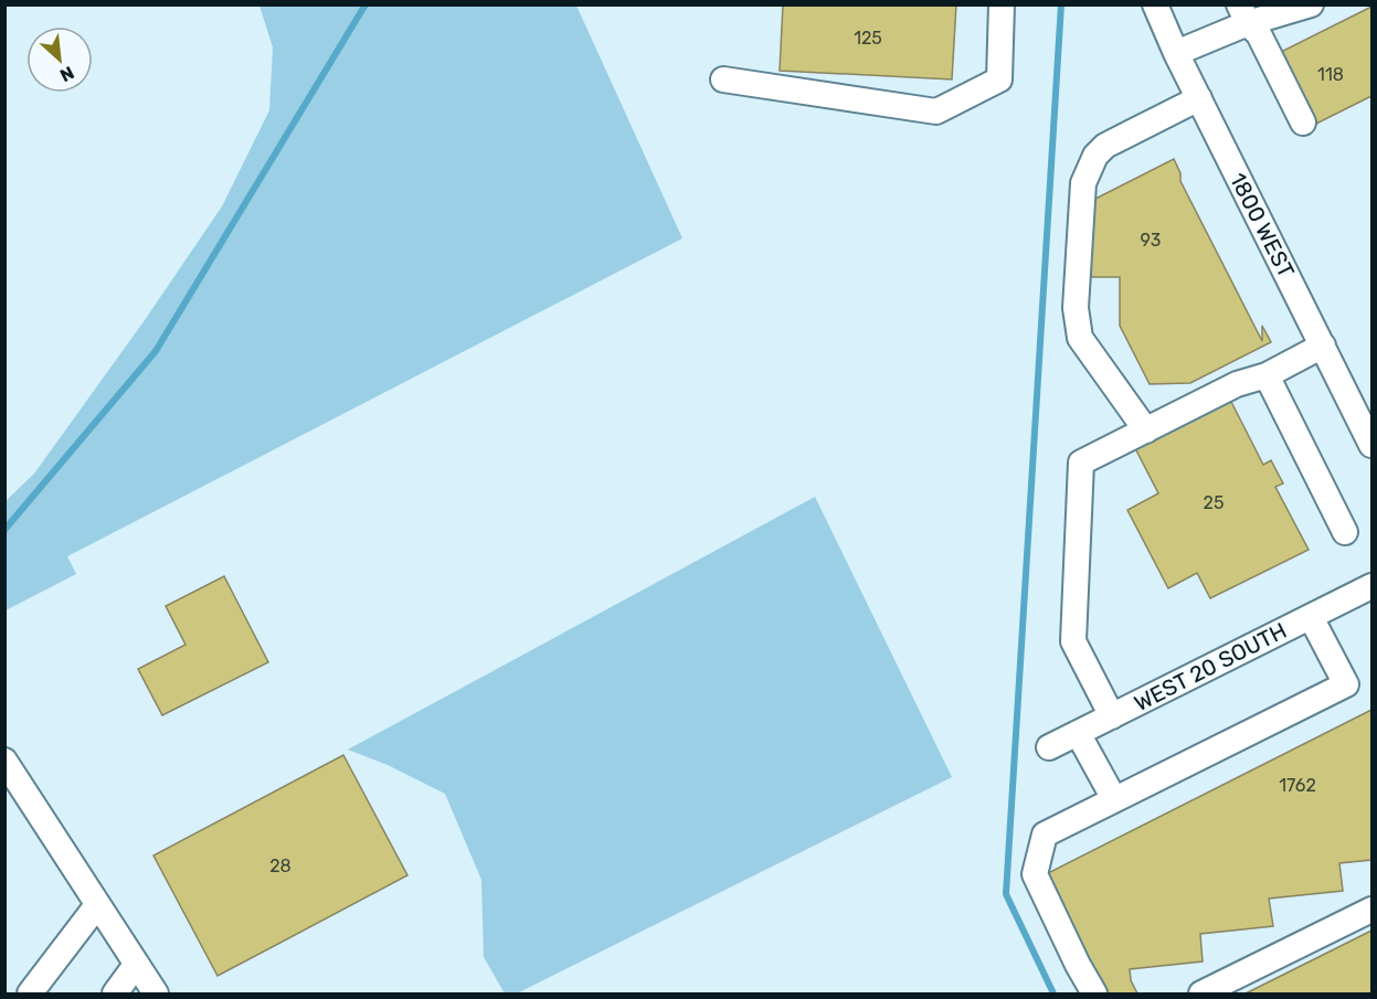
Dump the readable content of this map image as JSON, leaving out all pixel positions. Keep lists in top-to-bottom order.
{
  "streets": {
    "street": ["1800 WEST", "WEST 20 SOUTH"]
  },
  "house_numbers": [
    "125",
    "118",
    "93",
    "25",
    "1762",
    "28"
  ],
  "north": "bottom right"
}
